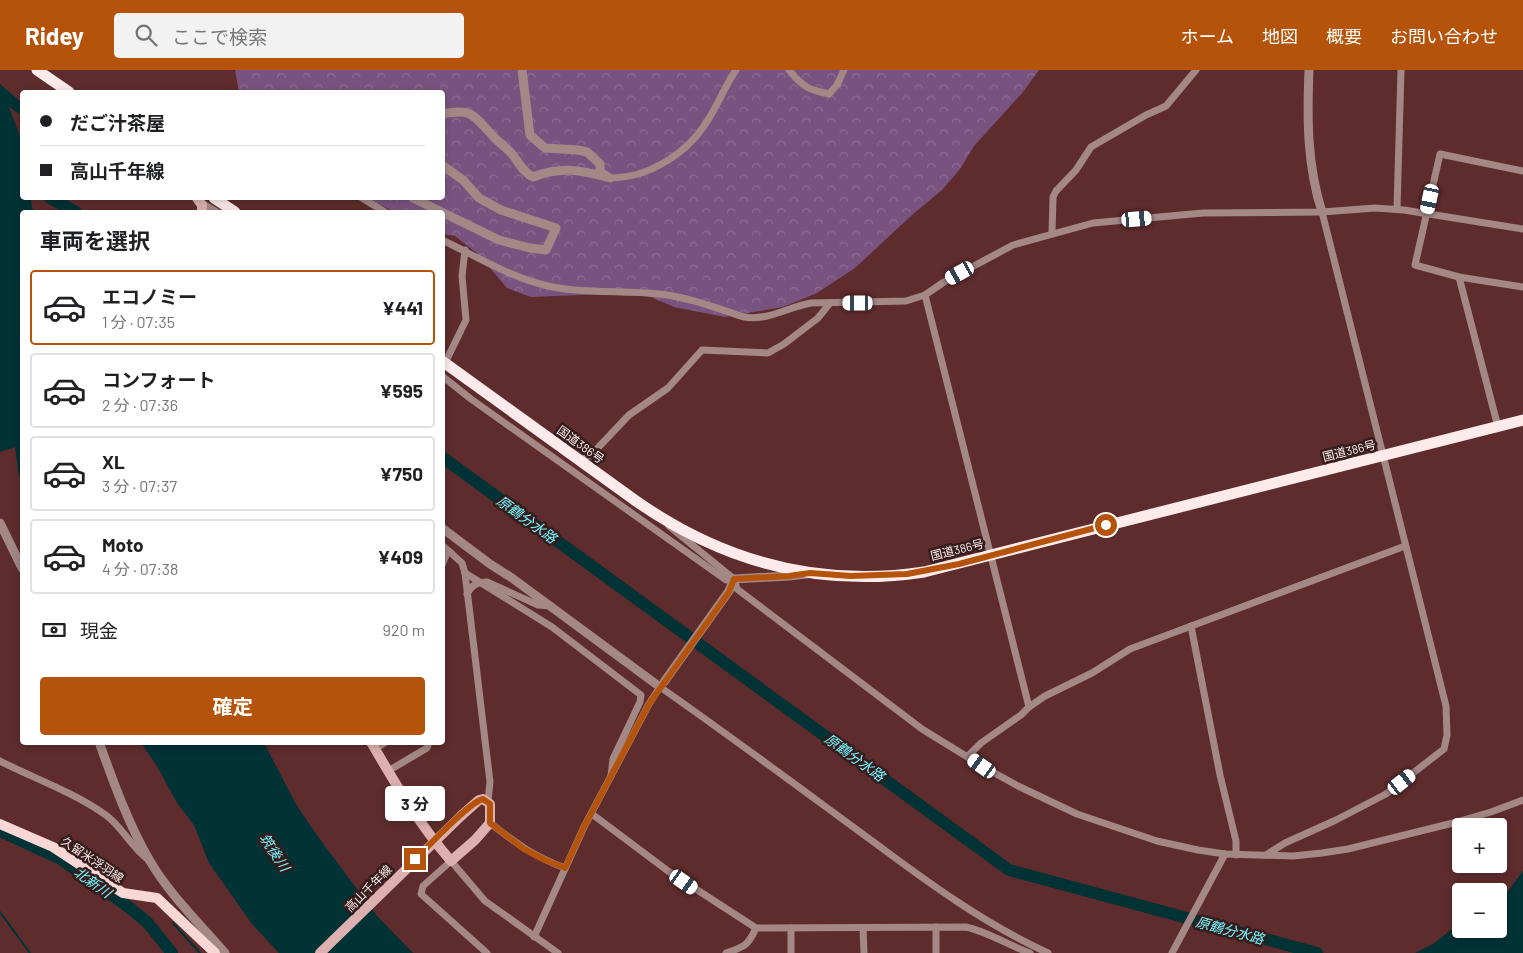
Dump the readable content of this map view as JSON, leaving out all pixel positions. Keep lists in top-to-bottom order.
{
  "streets": {
    "highway": ["国道386号"],
    "main road": ["久留米浮羽線", "高山千年線"]
  },
  "water": ["原鶴分水路", "筑後川", "北新川"],
  "page": {
    "header": "Ridey",
    "search": "ここで検索",
    "nav": [
      "ホーム",
      "地図",
      "概要",
      "お問い合わせ"
    ],
    "banner": ["だご汁茶屋", "高山千年線"],
    "heading": "車両を選択",
    "list": [
      {
        "name": "エコノミー",
        "note": "1 分 · 07:35",
        "value": "¥441"
      },
      {
        "name": "コンフォート",
        "note": "2 分 · 07:36",
        "value": "¥595"
      },
      {
        "name": "XL",
        "note": "3 分 · 07:37",
        "value": "¥750"
      },
      {
        "name": "Moto",
        "note": "4 分 · 07:38",
        "value": "¥409"
      }
    ],
    "pay": ["現金", "920 m"],
    "buttons": "確定",
    "bubble": "3 分",
    "map_buttons": ["+", "−"]
  }
}
